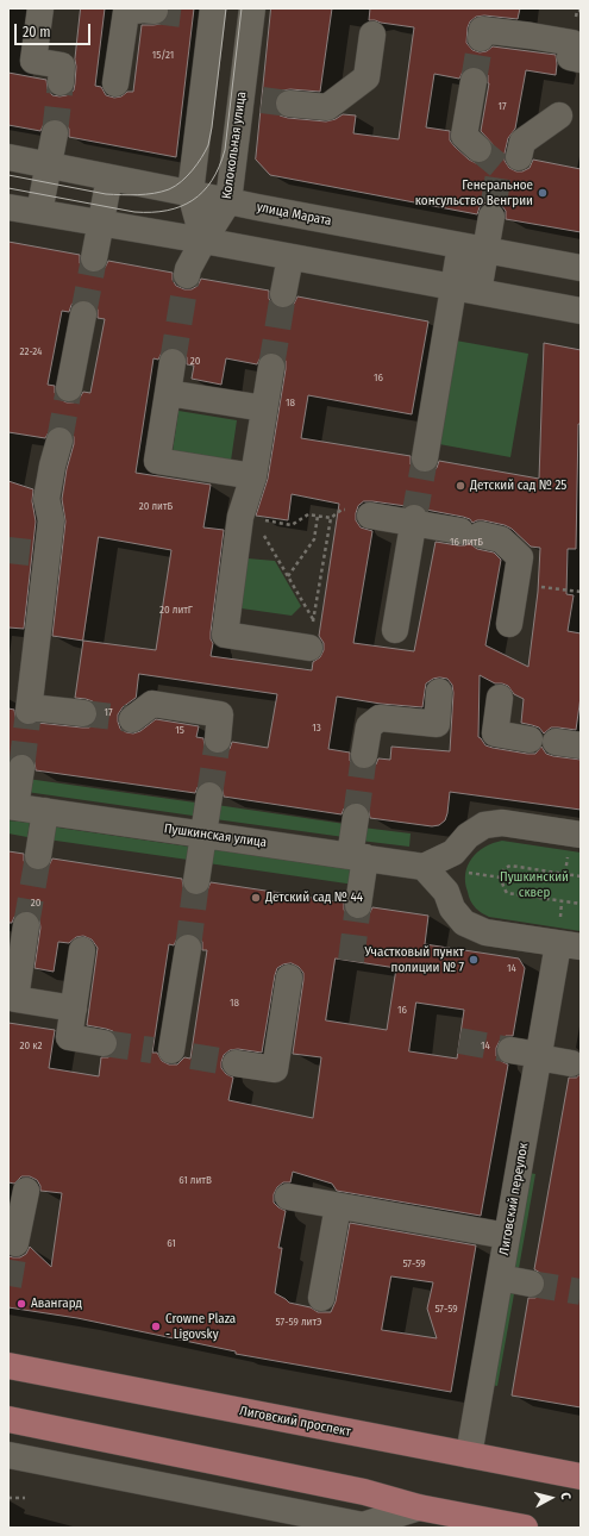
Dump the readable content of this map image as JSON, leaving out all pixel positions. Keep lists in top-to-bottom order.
{
  "streets": {
    "main road": ["Лиговский проспект"],
    "street": [
      "Колокольная улица",
      "улица Марата",
      "Пушкинская улица",
      "Лиговский переулок"
    ]
  },
  "crossings": [
    ["Колокольная улица", "улица Марата"],
    ["Лиговский переулок", "Лиговский проспект"]
  ],
  "parks": ["Пушкинский сквер"],
  "places": [
    "Генеральное консульство Венгрии",
    "Детский сад № 25",
    "Детский сад № 44",
    "Участковый пункт полиции № 7",
    "Авангард",
    "Crowne Plaza - Ligovsky"
  ],
  "house_numbers": [
    "15/21",
    "17",
    "22-24",
    "20",
    "16",
    "18",
    "20 литБ",
    "16 литБ",
    "20 литГ",
    "17",
    "13",
    "15",
    "20",
    "14",
    "18",
    "16",
    "20 к2",
    "14",
    "61 литВ",
    "61",
    "57-59",
    "57-59",
    "57-59 литЭ"
  ],
  "scale_bar": "20 m",
  "north": "right"
}
